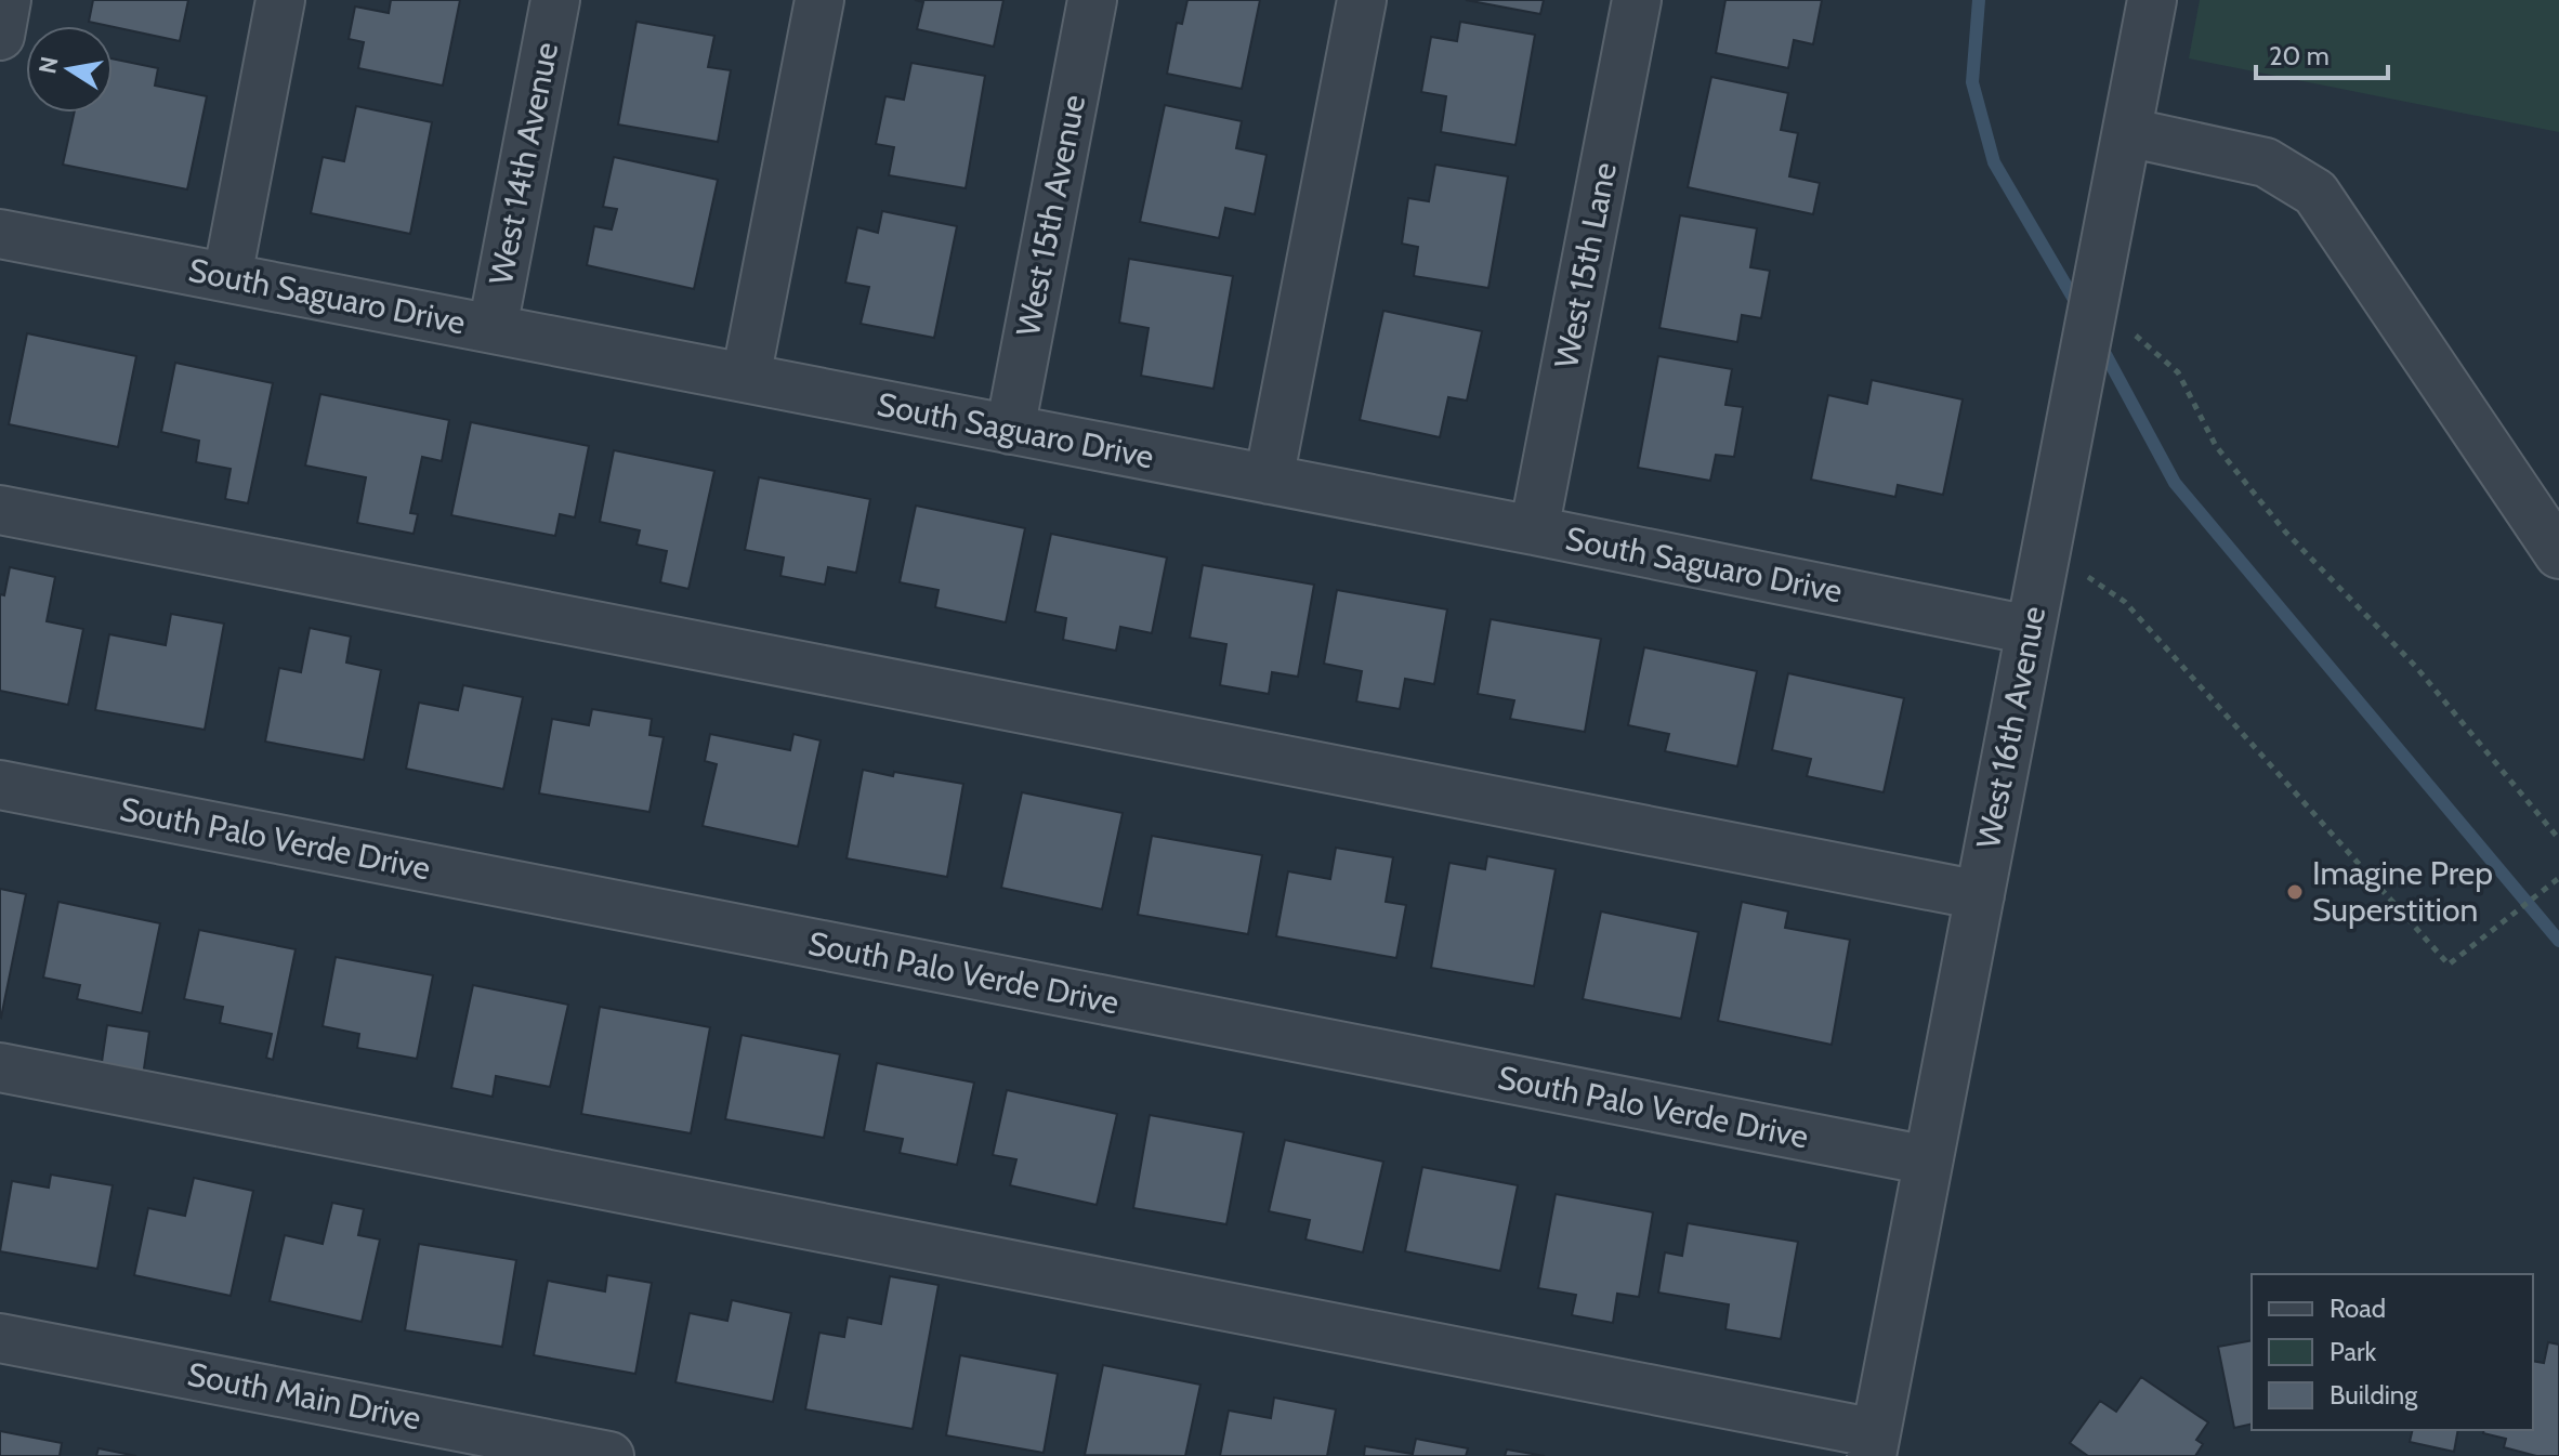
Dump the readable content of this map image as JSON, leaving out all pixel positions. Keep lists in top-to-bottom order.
{
  "streets": {
    "street": [
      "West 14th Avenue",
      "West 15th Avenue",
      "West 15th Lane",
      "South Saguaro Drive",
      "West 16th Avenue",
      "South Palo Verde Drive",
      "South Main Drive"
    ]
  },
  "crossings": [
    ["West 14th Avenue", "South Saguaro Drive"],
    ["West 15th Avenue", "South Saguaro Drive"],
    ["West 15th Lane", "South Saguaro Drive"],
    ["South Saguaro Drive", "West 16th Avenue"],
    ["West 16th Avenue", "South Palo Verde Drive"]
  ],
  "places": ["Imagine Prep Superstition"],
  "legend": ["Road", "Park", "Building"],
  "scale_bar": "20 m",
  "north": "left"
}
